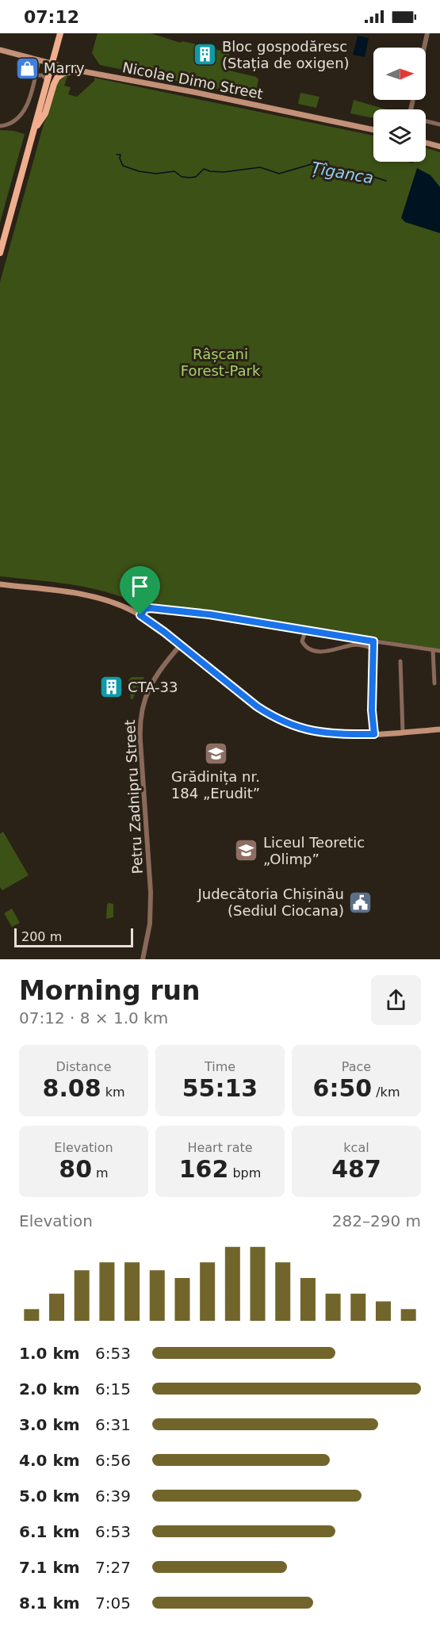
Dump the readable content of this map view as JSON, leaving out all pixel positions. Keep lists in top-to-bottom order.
{
  "streets": {
    "main road": ["Nicolae Dimo Street"],
    "street": ["Petru Zadnipru Street"]
  },
  "water": ["Țîganca"],
  "parks": ["Râșcani Forest-Park"],
  "places": {
    "building": ["Bloc gospodăresc (Stația de oxigen)", "CTA-33"],
    "shop": ["Marry"],
    "school or university": ["Grădinița nr. 184 „Erudit”", "Liceul Teoretic „Olimp”"],
    "public building": ["Judecătoria Chișinău (Sediul Ciocana)"]
  },
  "scale_bar": "200 m",
  "north": "right",
  "page": {
    "status": "07:12",
    "scale": "200 m",
    "heading": ["Morning run", "07:12 · 8 × 1.0 km"],
    "stats": [
      ["Distance", "8.08 km"],
      ["Time", "55:13"],
      ["Pace", "6:50 /km"],
      ["Elevation", "80 m"],
      ["Heart rate", "162 bpm"],
      ["kcal", "487"]
    ],
    "chart": ["Elevation", "282–290 m"],
    "list": [
      {
        "name": "1.0 km",
        "note": "6:53"
      },
      {
        "name": "2.0 km",
        "note": "6:15"
      },
      {
        "name": "3.0 km",
        "note": "6:31"
      },
      {
        "name": "4.0 km",
        "note": "6:56"
      },
      {
        "name": "5.0 km",
        "note": "6:39"
      },
      {
        "name": "6.1 km",
        "note": "6:53"
      },
      {
        "name": "7.1 km",
        "note": "7:27"
      },
      {
        "name": "8.1 km",
        "note": "7:05"
      }
    ]
  }
}
